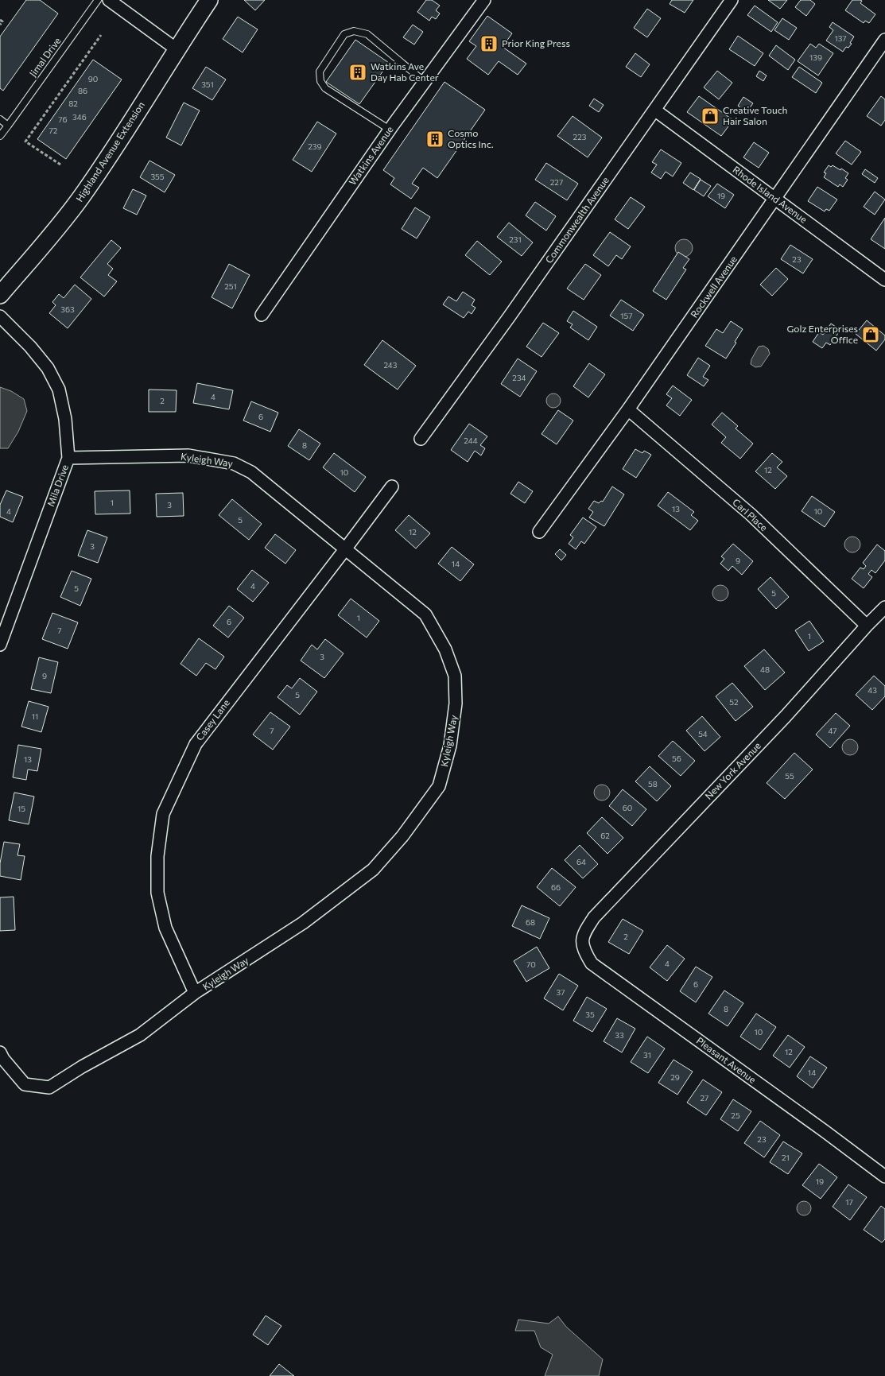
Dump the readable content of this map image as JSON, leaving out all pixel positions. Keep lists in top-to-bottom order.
{
  "streets": {
    "street": [
      "Highland Avenue Extension",
      "Watkins Avenue",
      "Rhode Island Avenue",
      "Commonwealth Avenue",
      "Rockwell Avenue",
      "Kyleigh Way",
      "Mila Drive",
      "Carl Place",
      "Casey Lane",
      "New York Avenue",
      "Pleasant Avenue"
    ],
    "lane": ["Jimal Drive"]
  },
  "crossings": [
    ["Rhode Island Avenue", "Commonwealth Avenue"],
    ["Rhode Island Avenue", "Rockwell Avenue"],
    ["Rockwell Avenue", "Carl Place"],
    ["Kyleigh Way", "Mila Drive"],
    ["Kyleigh Way", "Casey Lane"],
    ["Carl Place", "New York Avenue"],
    ["New York Avenue", "Pleasant Avenue"]
  ],
  "places": {
    "building": ["Prior King Press", "Watkins Ave Day Hab Center", "Cosmo Optics Inc."],
    "shop": ["Creative Touch Hair Salon", "Golz Enterprises Office"]
  },
  "house_numbers": [
    "137",
    "139",
    "90",
    "351",
    "86",
    "82",
    "346",
    "76",
    "72",
    "223",
    "239",
    "355",
    "227",
    "19",
    "231",
    "23",
    "251",
    "363",
    "157",
    "243",
    "234",
    "4",
    "2",
    "6",
    "244",
    "8",
    "12",
    "10",
    "1",
    "3",
    "13",
    "4",
    "10",
    "5",
    "12",
    "3",
    "9",
    "14",
    "4",
    "5",
    "5",
    "1",
    "6",
    "7",
    "1",
    "3",
    "48",
    "9",
    "43",
    "5",
    "52",
    "11",
    "7",
    "47",
    "54",
    "56",
    "13",
    "55",
    "58",
    "60",
    "15",
    "62",
    "64",
    "66",
    "68",
    "2",
    "4",
    "70",
    "6",
    "37",
    "8",
    "35",
    "10",
    "33",
    "12",
    "31",
    "14",
    "29",
    "27",
    "25",
    "23",
    "21",
    "19",
    "17"
  ]
}
